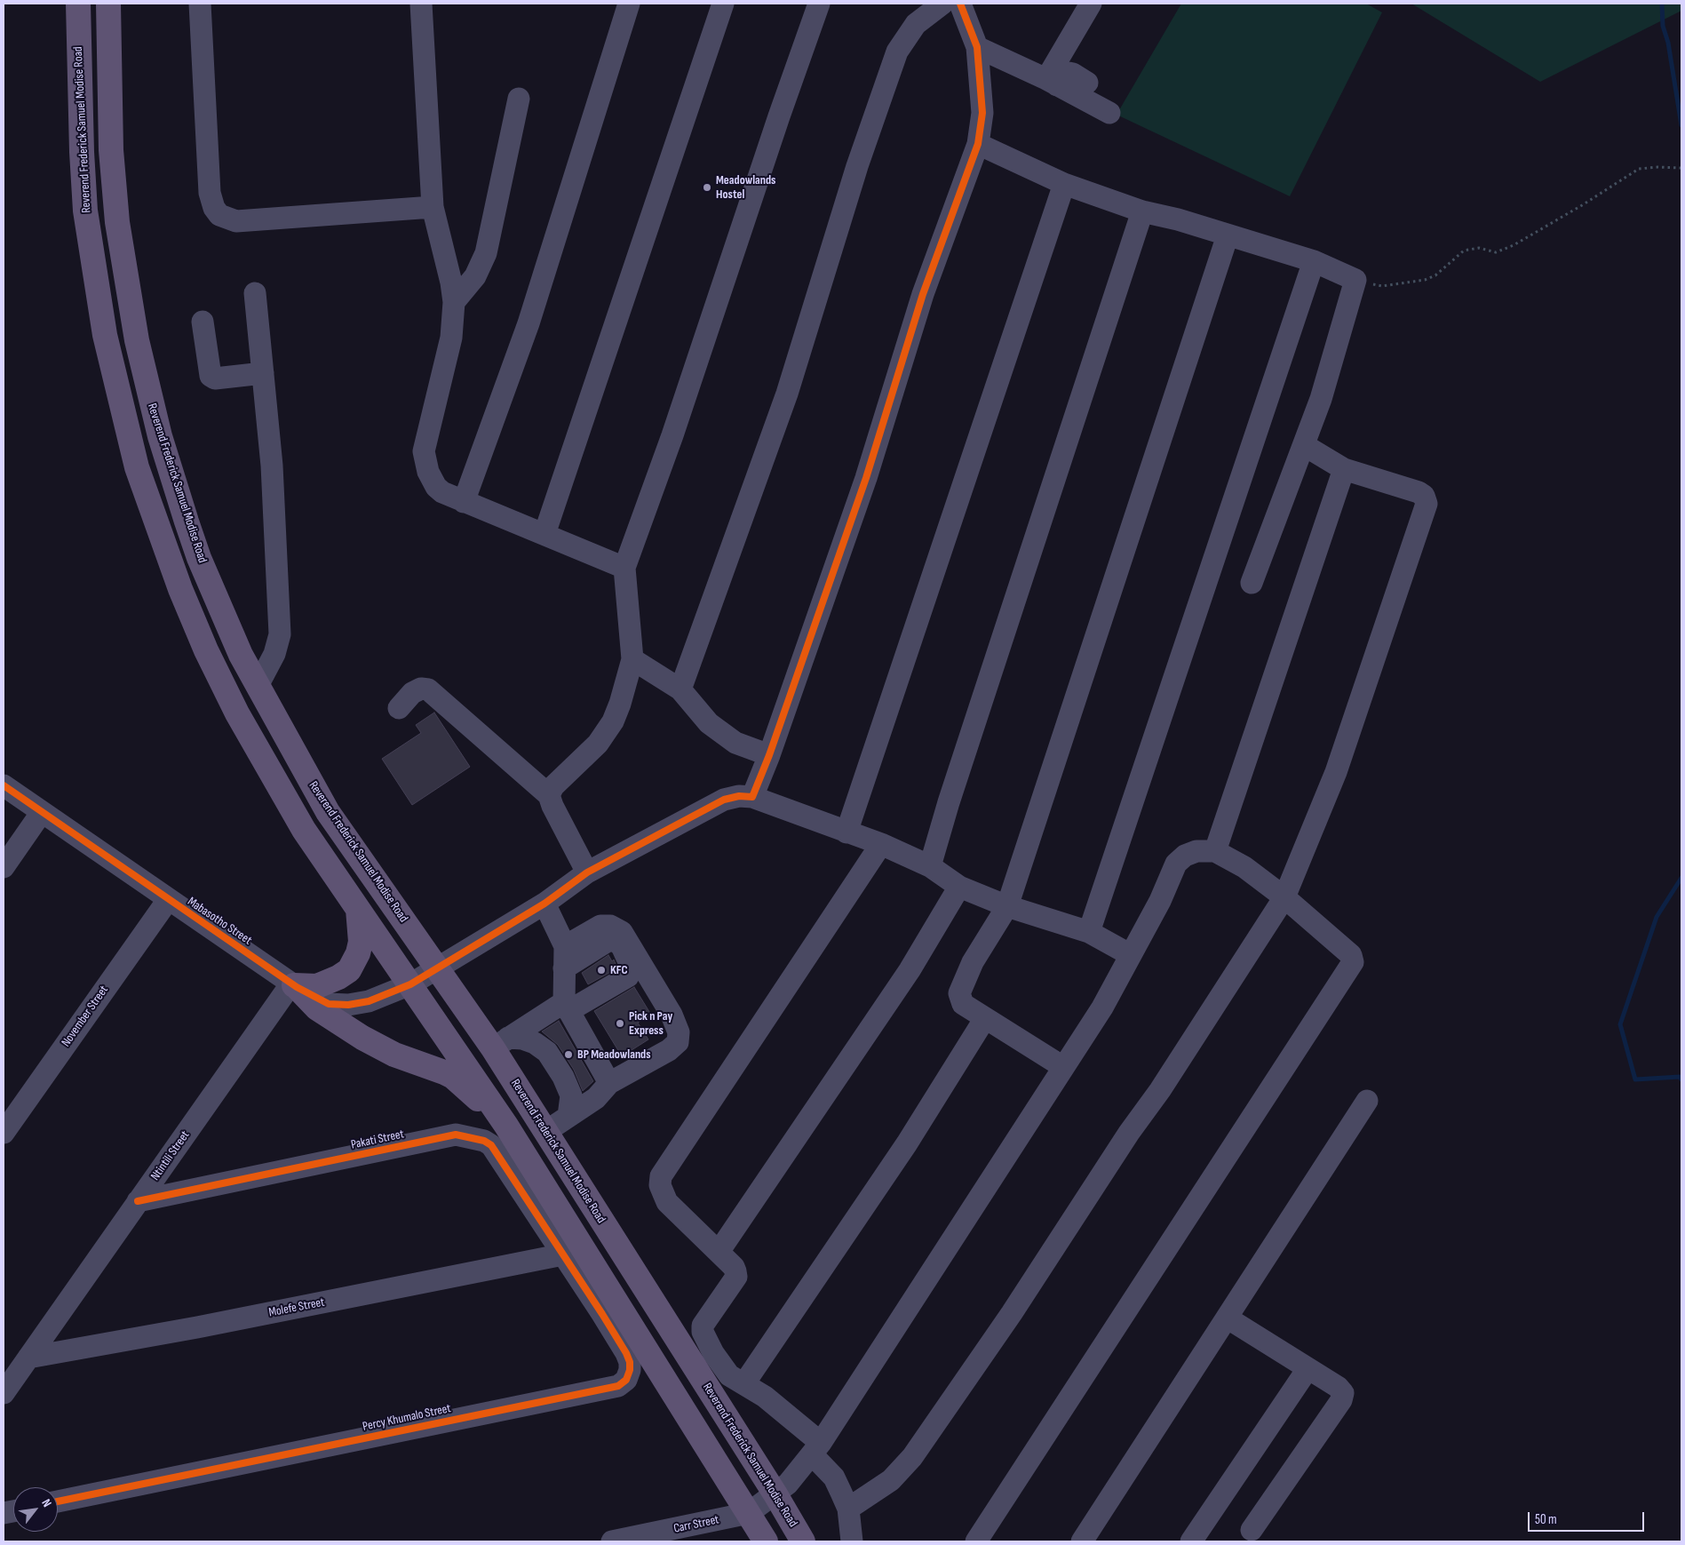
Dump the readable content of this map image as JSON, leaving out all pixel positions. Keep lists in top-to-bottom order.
{
  "streets": {
    "main road": ["Reverend Frederick Samuel Modise Road"],
    "street": [
      "Mabasotho Street",
      "November Street",
      "Pakati Street",
      "Ntintili Street",
      "Molefe Street",
      "Percy Khumalo Street",
      "Carr Street"
    ]
  },
  "crossings": [
    ["Reverend Frederick Samuel Modise Road", "Mabasotho Street"],
    ["Reverend Frederick Samuel Modise Road", "Carr Street"],
    ["Mabasotho Street", "November Street"],
    ["Mabasotho Street", "Ntintili Street"],
    ["Pakati Street", "Ntintili Street"],
    ["Pakati Street", "Molefe Street"],
    ["Pakati Street", "Percy Khumalo Street"],
    ["Ntintili Street", "Molefe Street"],
    ["Molefe Street", "Percy Khumalo Street"]
  ],
  "places": [
    "Meadowlands Hostel",
    "KFC",
    "Pick n Pay Express",
    "BP Meadowlands"
  ],
  "scale_bar": "50 m",
  "north": "top right"
}
